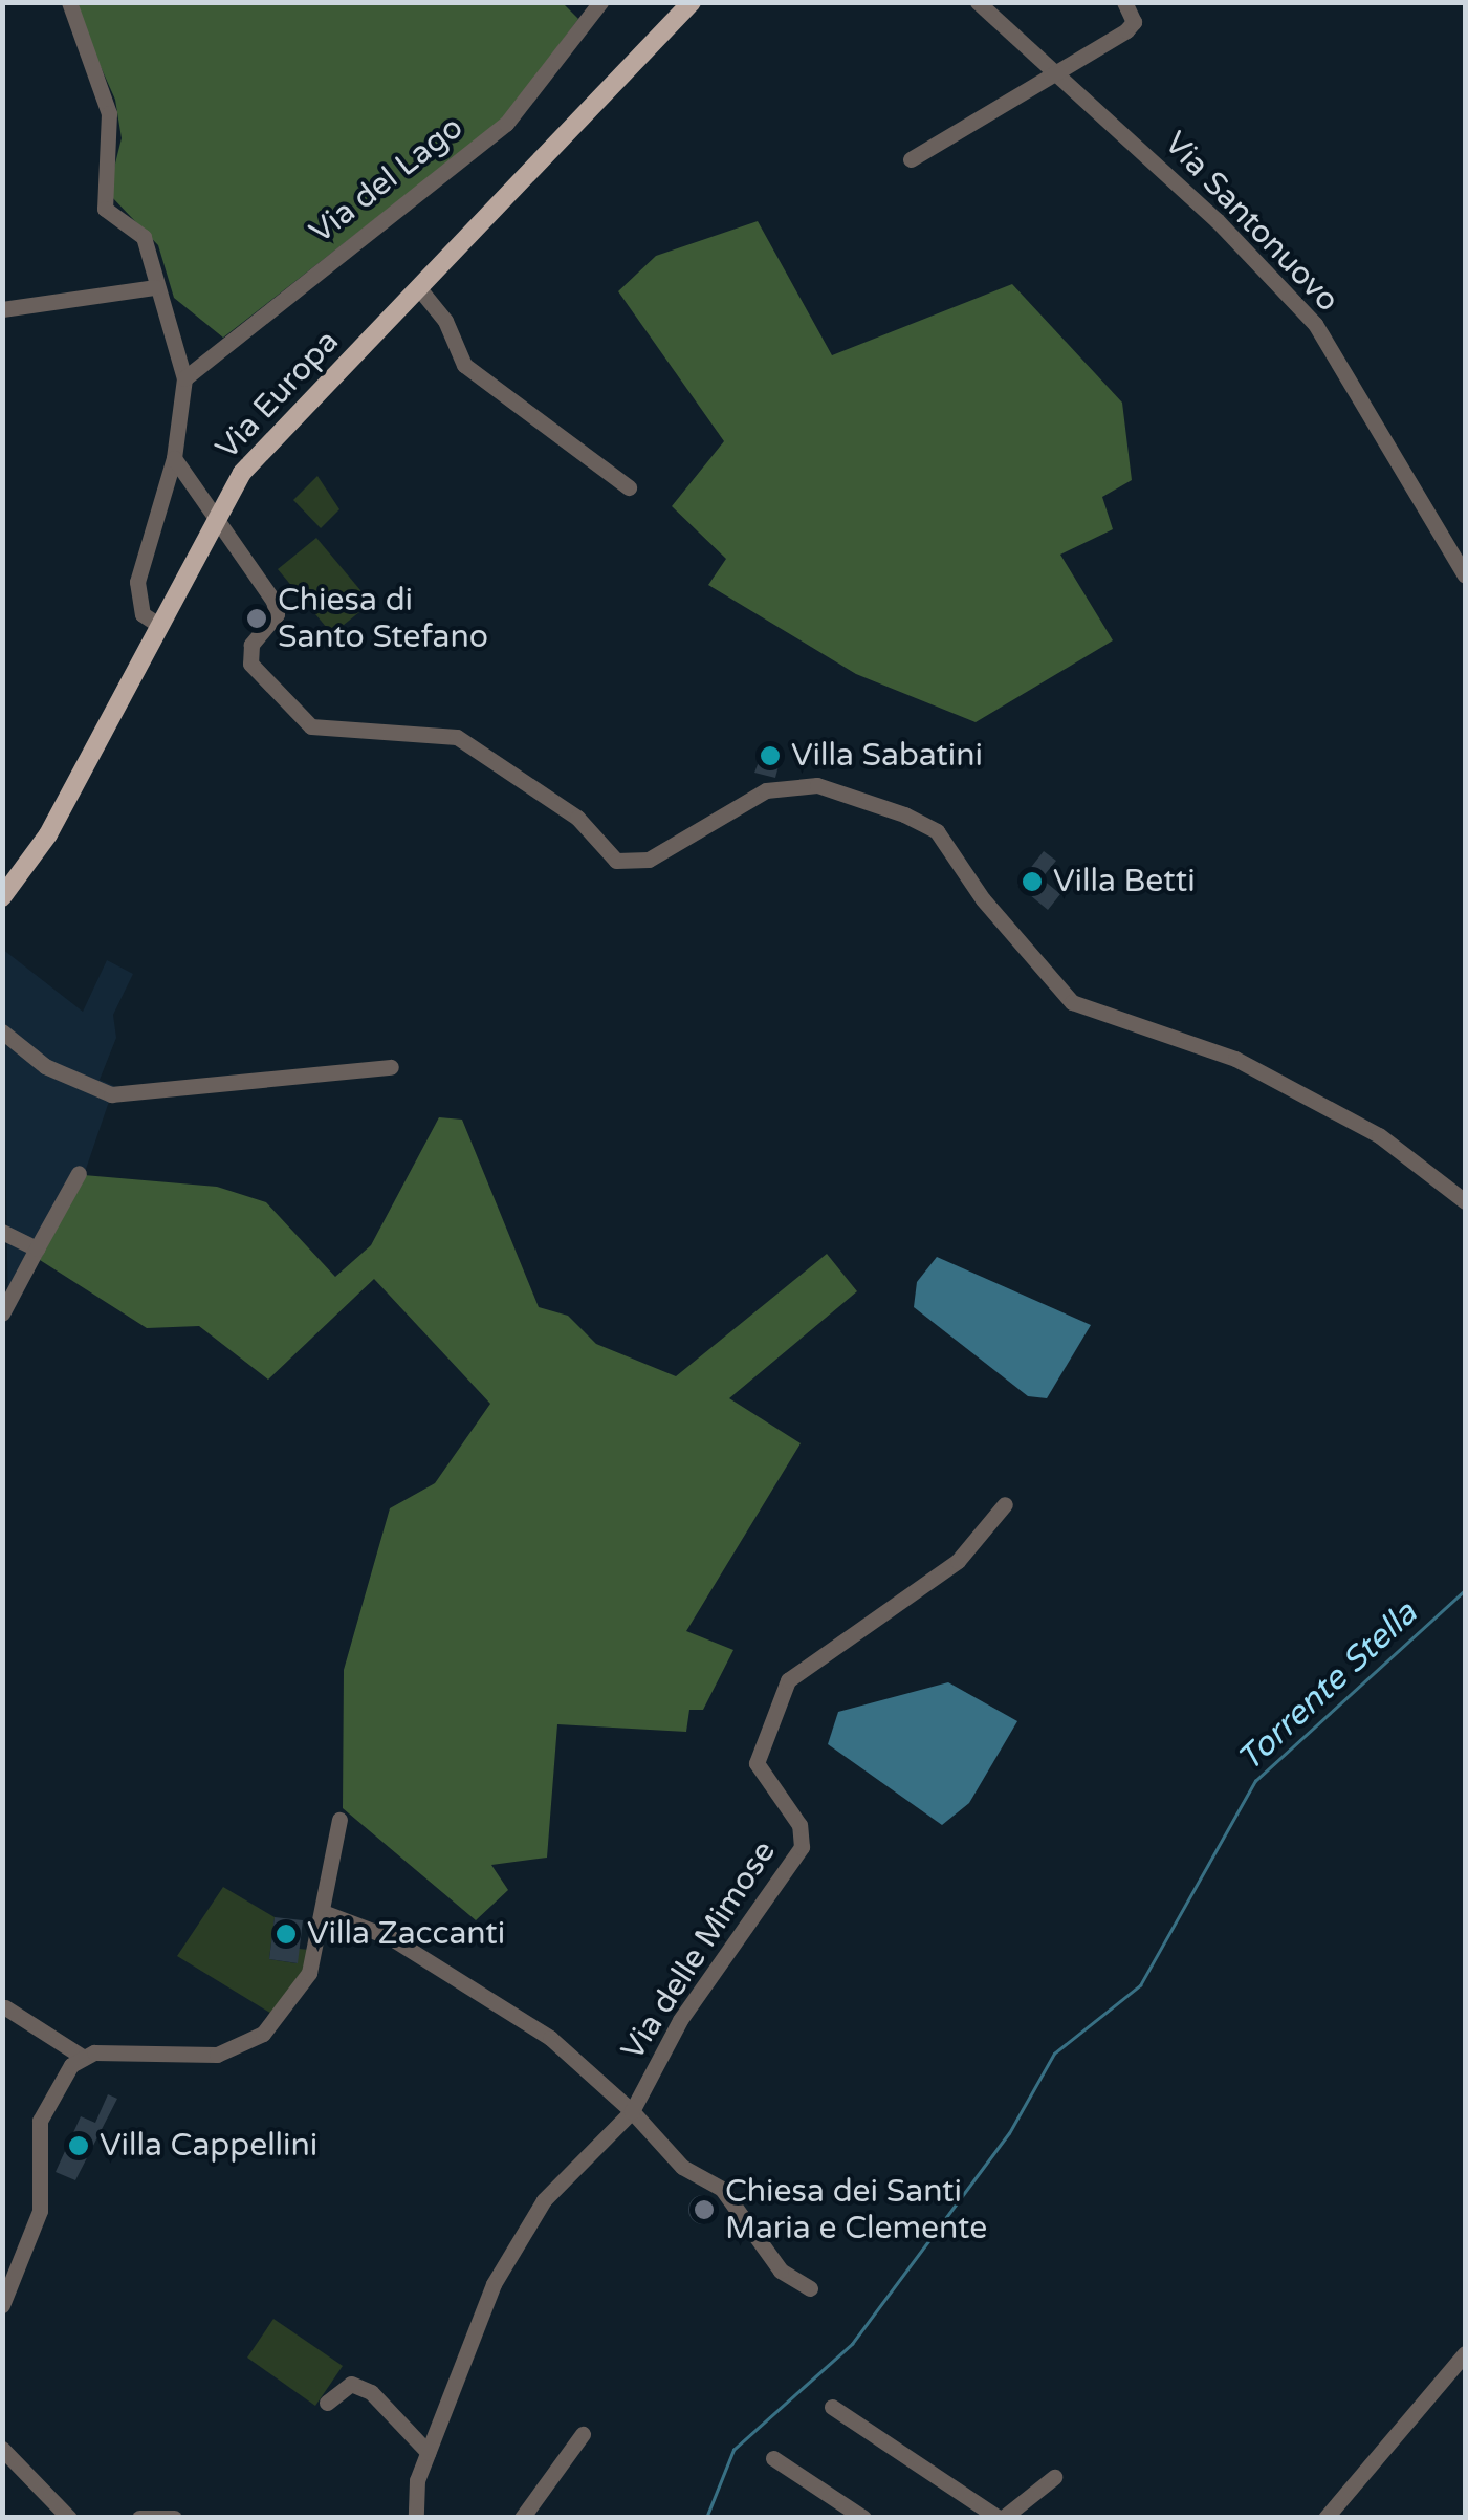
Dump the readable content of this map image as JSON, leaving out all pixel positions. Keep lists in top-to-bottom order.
{
  "streets": {
    "main road": ["Via Europa"],
    "street": ["Via del Lago", "Via Santonuovo", "Via delle Mimose"]
  },
  "water": ["Torrente Stella"],
  "places": [
    "Chiesa di Santo Stefano",
    "Villa Sabatini",
    "Villa Betti",
    "Villa Zaccanti",
    "Villa Cappellini",
    "Chiesa dei Santi Maria e Clemente"
  ]
}
